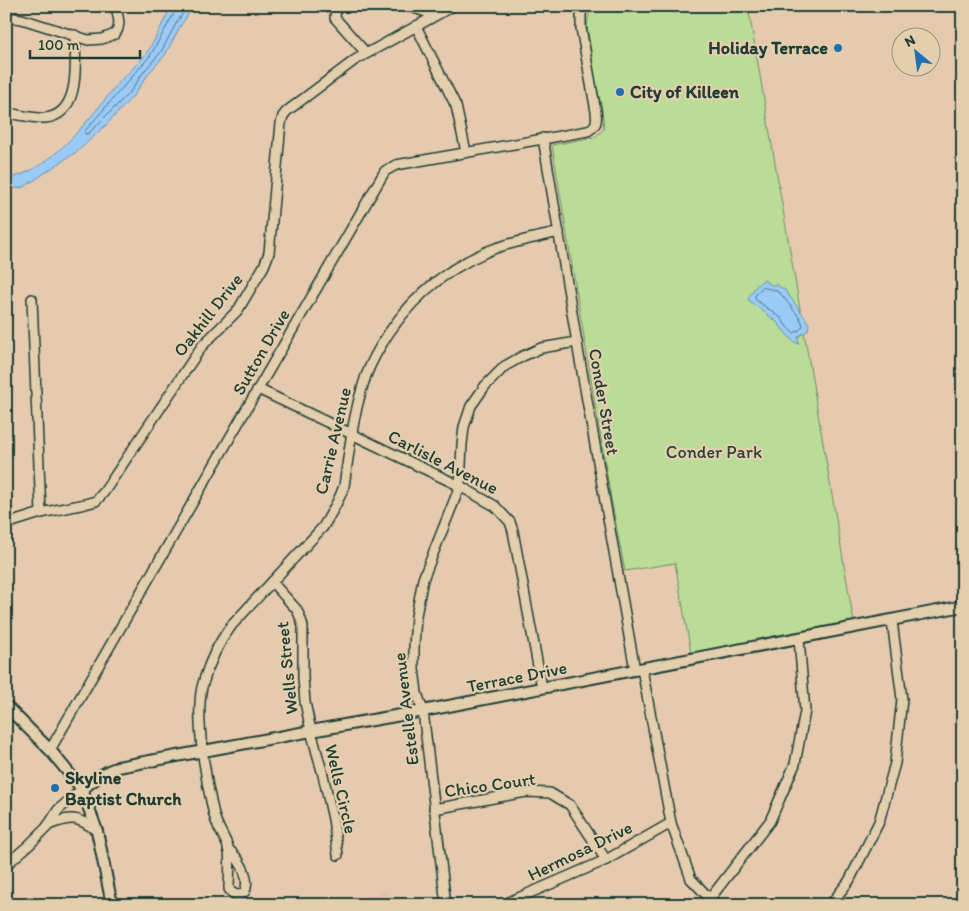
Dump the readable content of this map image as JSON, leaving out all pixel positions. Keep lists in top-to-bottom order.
{
  "streets": {
    "street": [
      "Oakhill Drive",
      "Sutton Drive",
      "Conder Street",
      "Carrie Avenue",
      "Carlisle Avenue",
      "Wells Street",
      "Terrace Drive",
      "Estelle Avenue",
      "Chico Court",
      "Wells Circle",
      "Hermosa Drive"
    ]
  },
  "crossings": [
    ["Sutton Drive", "Conder Street"],
    ["Sutton Drive", "Carlisle Avenue"],
    ["Conder Street", "Carrie Avenue"],
    ["Conder Street", "Terrace Drive"],
    ["Conder Street", "Estelle Avenue"],
    ["Conder Street", "Hermosa Drive"],
    ["Carrie Avenue", "Carlisle Avenue"],
    ["Carrie Avenue", "Wells Street"],
    ["Carrie Avenue", "Terrace Drive"],
    ["Carlisle Avenue", "Terrace Drive"],
    ["Carlisle Avenue", "Estelle Avenue"],
    ["Wells Street", "Terrace Drive"],
    ["Wells Street", "Wells Circle"],
    ["Terrace Drive", "Estelle Avenue"],
    ["Terrace Drive", "Wells Circle"],
    ["Estelle Avenue", "Chico Court"],
    ["Chico Court", "Hermosa Drive"]
  ],
  "parks": ["Conder Park"],
  "places": ["Holiday Terrace", "City of Killeen", "Skyline Baptist Church"],
  "scale_bar": "100 m",
  "north": "top left"
}
